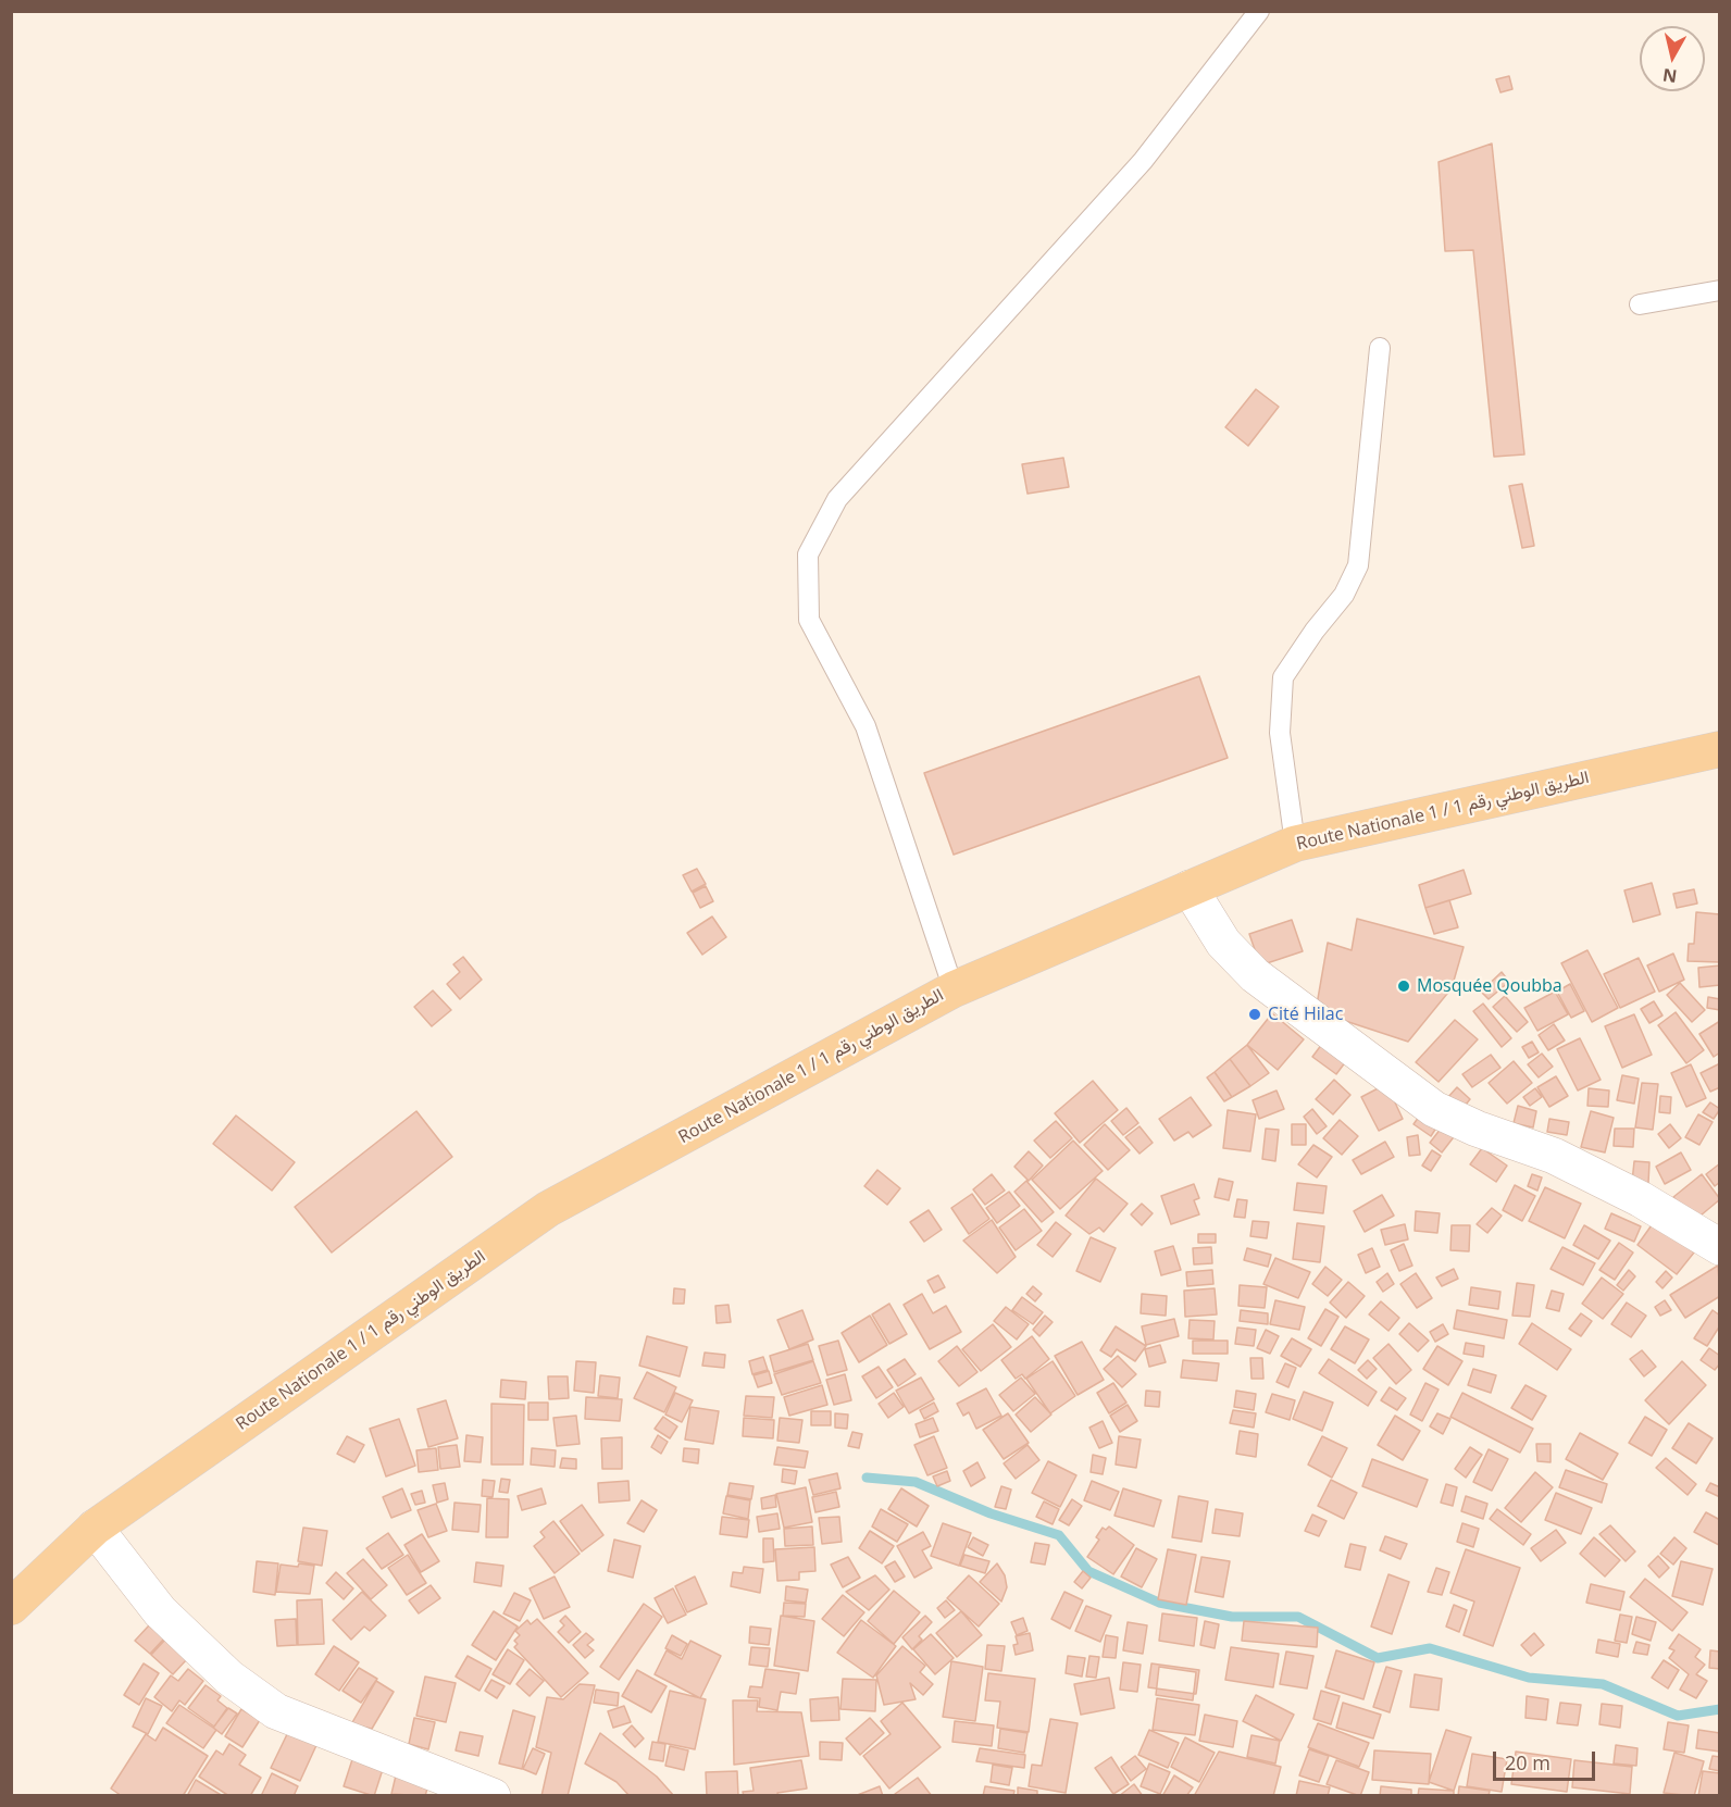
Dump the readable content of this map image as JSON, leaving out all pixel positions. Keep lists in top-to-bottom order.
{
  "streets": {
    "main road": ["Route Nationale 1 / الطريق الوطني رقم 1"]
  },
  "places": ["Mosquée Qoubba", "Cité Hilac"],
  "scale_bar": "20 m",
  "north": "bottom"
}
